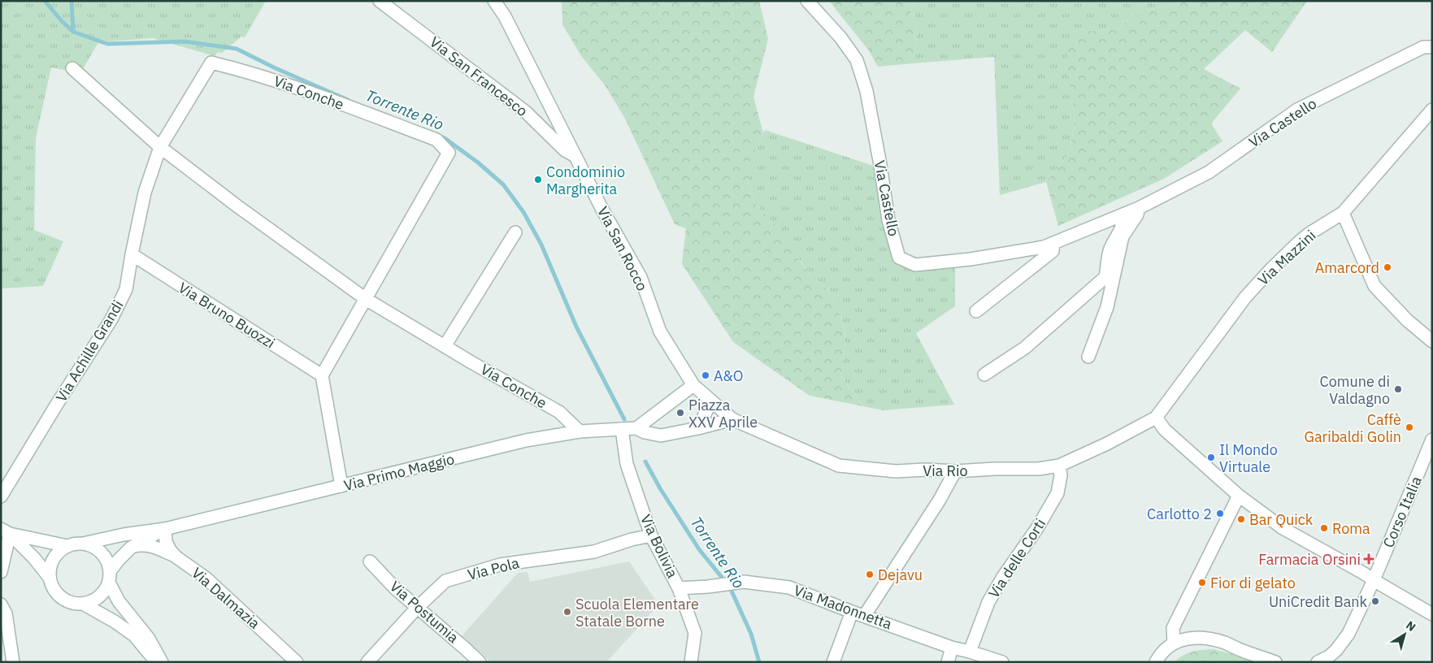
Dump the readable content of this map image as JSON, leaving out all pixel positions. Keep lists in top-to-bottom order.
{
  "streets": {
    "street": [
      "Via San Francesco",
      "Via Conche",
      "Via Castello",
      "Via San Rocco",
      "Via Mazzini",
      "Via Bruno Buozzi",
      "Via Achille Grandi",
      "Via Rio",
      "Via Primo Maggio",
      "Corso Italia",
      "Via Bolivia",
      "Via delle Corti",
      "Via Pola",
      "Via Dalmazia",
      "Via Madonnetta",
      "Via Postumia"
    ]
  },
  "crossings": [
    ["Via San Francesco", "Via San Rocco"],
    ["Via Conche", "Via Achille Grandi"],
    ["Via Conche", "Via Primo Maggio"],
    ["Via San Rocco", "Via Rio"],
    ["Via San Rocco", "Via Primo Maggio"],
    ["Via Mazzini", "Via Rio"],
    ["Via Bruno Buozzi", "Via Achille Grandi"],
    ["Via Rio", "Via Primo Maggio"],
    ["Via Rio", "Via delle Corti"],
    ["Via Primo Maggio", "Via Bolivia"],
    ["Via Primo Maggio", "Via Dalmazia"],
    ["Via Bolivia", "Via Pola"],
    ["Via Bolivia", "Via Madonnetta"],
    ["Via delle Corti", "Via Madonnetta"],
    ["Via Pola", "Via Postumia"]
  ],
  "water": ["Torrente Rio"],
  "places": {
    "other": [
      "Condominio Margherita",
      "Amarcord",
      "A&O",
      "Comune di Valdagno",
      "Piazza XXV Aprile",
      "Caffè Garibaldi Golin",
      "Il Mondo Virtuale",
      "Carlotto 2",
      "Bar Quick",
      "Roma",
      "Dejavu",
      "Fior di gelato",
      "UniCredit Bank",
      "Scuola Elementare Statale Borne"
    ],
    "health": ["Farmacia Orsini"]
  },
  "north": "top right"
}
